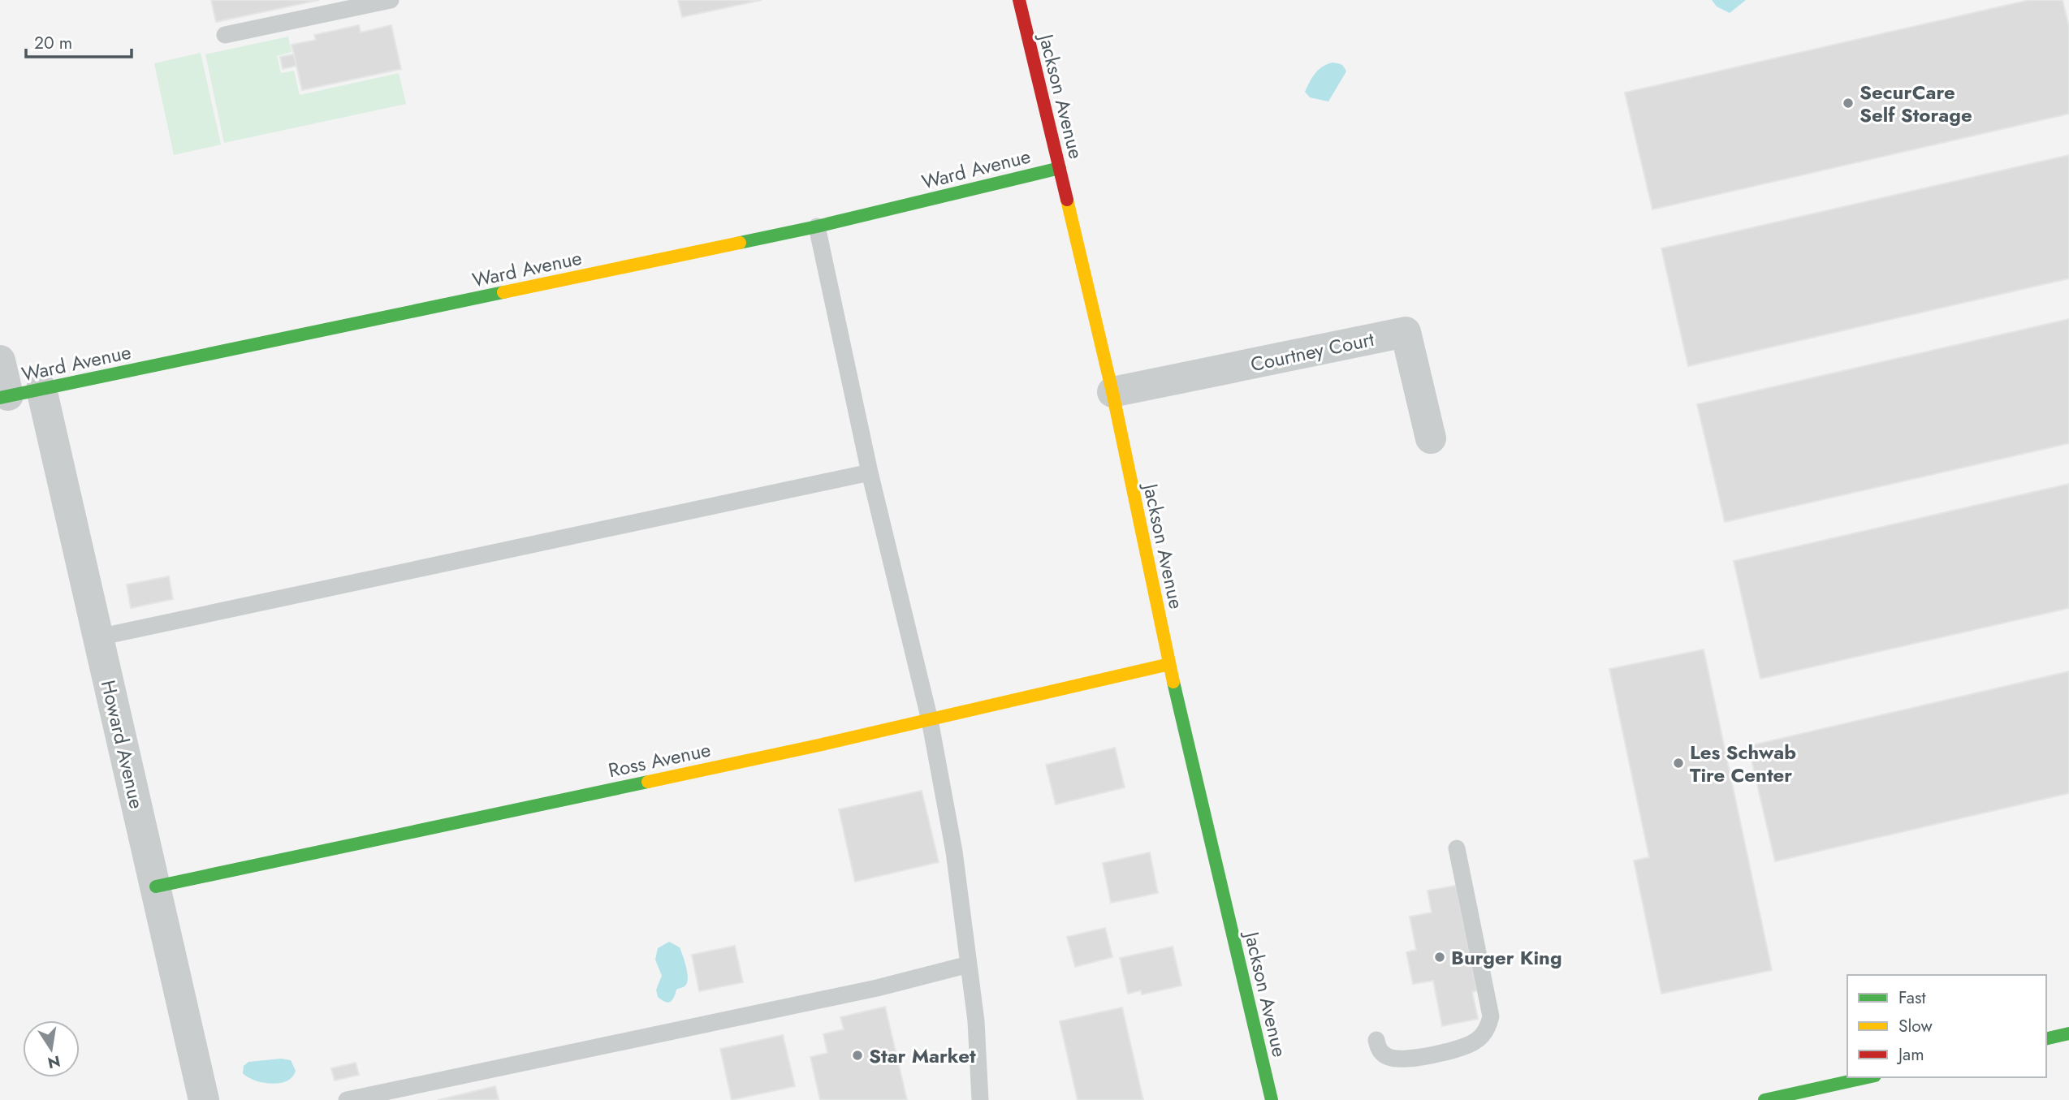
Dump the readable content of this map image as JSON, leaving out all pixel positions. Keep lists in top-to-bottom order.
{
  "streets": {
    "street": [
      "Jackson Avenue",
      "Ward Avenue",
      "Courtney Court",
      "Howard Avenue",
      "Ross Avenue"
    ]
  },
  "crossings": [
    ["Jackson Avenue", "Ward Avenue"],
    ["Jackson Avenue", "Courtney Court"],
    ["Jackson Avenue", "Ross Avenue"],
    ["Ward Avenue", "Howard Avenue"],
    ["Howard Avenue", "Ross Avenue"]
  ],
  "places": [
    "SecurCare Self Storage",
    "Les Schwab Tire Center",
    "Burger King",
    "Star Market"
  ],
  "legend": ["Fast", "Slow", "Jam"],
  "scale_bar": "20 m",
  "north": "bottom"
}
